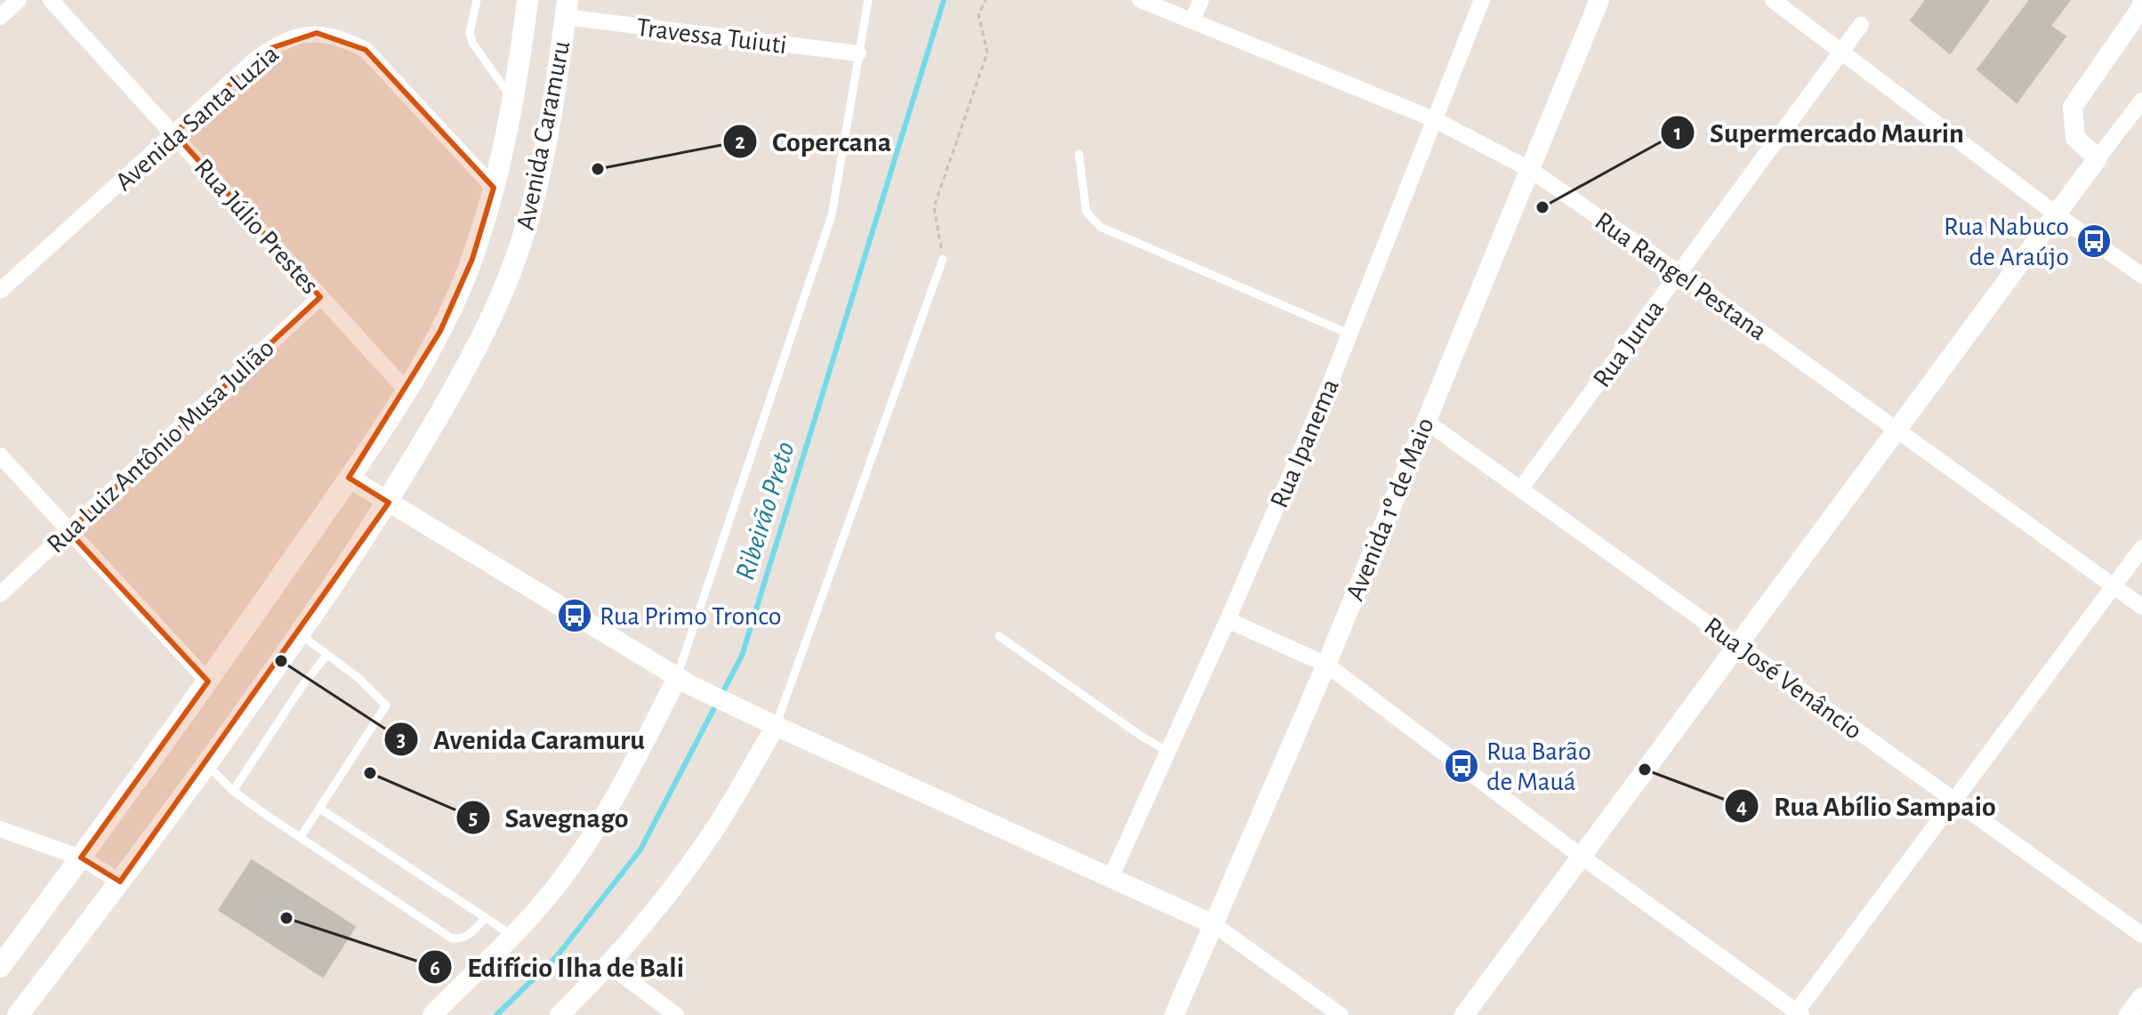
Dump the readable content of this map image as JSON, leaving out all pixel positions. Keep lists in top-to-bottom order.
{
  "streets": {
    "main road": ["Avenida Caramuru"],
    "street": [
      "Travessa Tuiuti",
      "Avenida Santa Luzia",
      "Rua Júlio Prestes",
      "Rua Rangel Pestana",
      "Rua Jurua",
      "Rua Ipanema",
      "Rua Luiz Antônio Musa Julião",
      "Avenida 1º de Maio",
      "Rua José Venâncio"
    ]
  },
  "crossings": [
    ["Travessa Tuiuti", "Avenida Caramuru"],
    ["Avenida Santa Luzia", "Avenida Caramuru"],
    ["Avenida Santa Luzia", "Rua Júlio Prestes"],
    ["Avenida Caramuru", "Rua Júlio Prestes"],
    ["Rua Júlio Prestes", "Rua Luiz Antônio Musa Julião"],
    ["Rua Rangel Pestana", "Rua Jurua"],
    ["Rua Rangel Pestana", "Rua Ipanema"],
    ["Rua Rangel Pestana", "Avenida 1º de Maio"],
    ["Rua Jurua", "Rua José Venâncio"],
    ["Avenida 1º de Maio", "Rua José Venâncio"]
  ],
  "water": ["Ribeirão Preto"],
  "places": {
    "other": [
      "Copercana",
      "Supermercado Maurin",
      "Avenida Caramuru",
      "Rua Abílio Sampaio",
      "Savegnago",
      "Edifício Ilha de Bali"
    ],
    "bus stop": ["Rua Nabuco de Araújo", "Rua Primo Tronco", "Rua Barão de Mauá"]
  }
}
